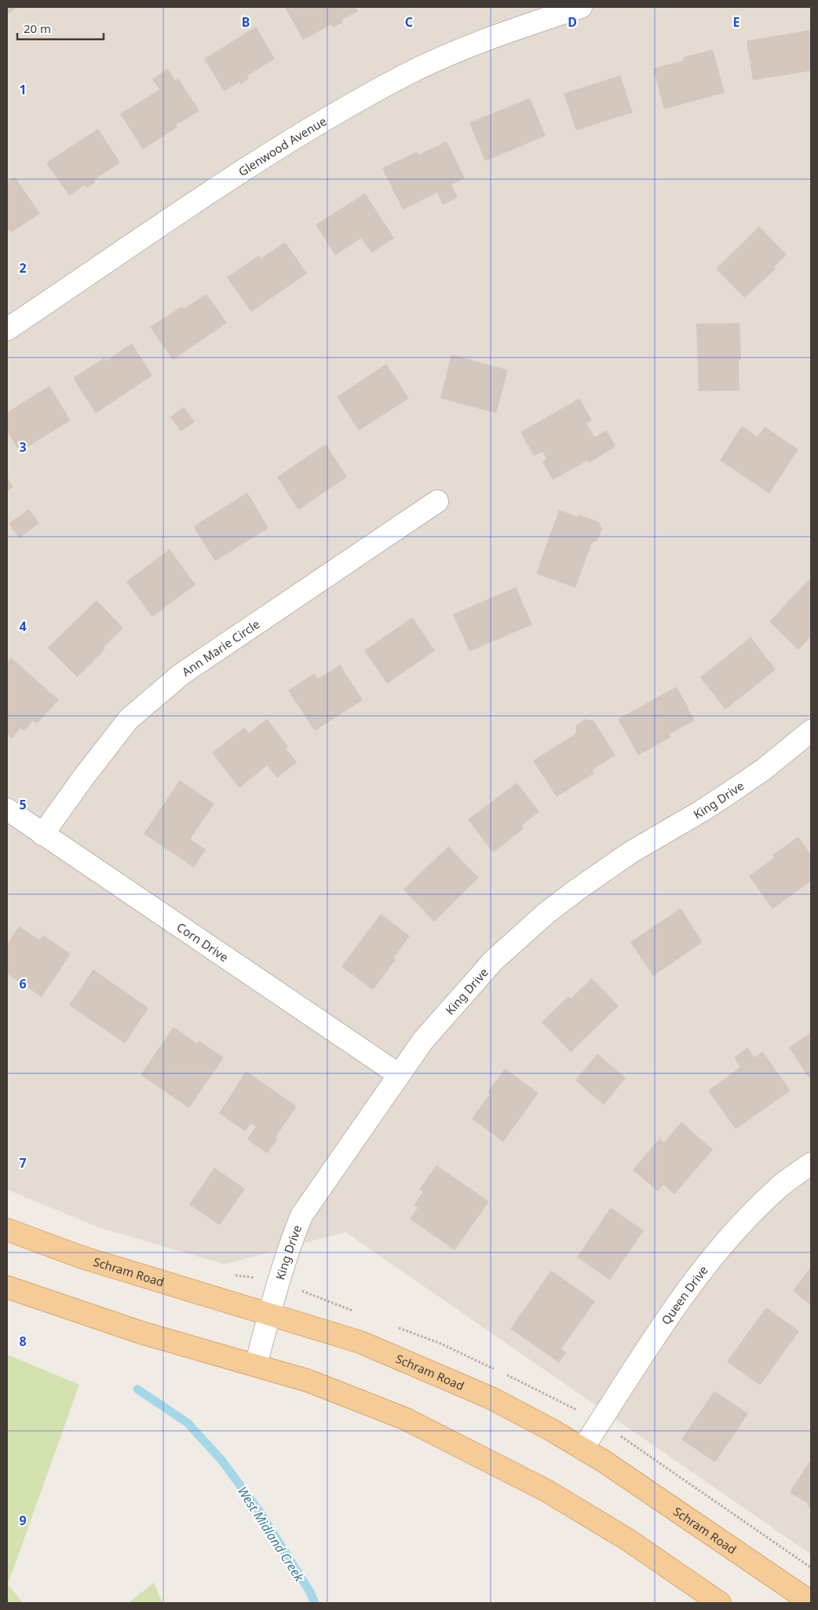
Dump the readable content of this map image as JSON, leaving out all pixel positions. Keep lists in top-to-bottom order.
{
  "streets": {
    "main road": ["Schram Road"],
    "street": [
      "Glenwood Avenue",
      "Ann Marie Circle",
      "King Drive",
      "Corn Drive",
      "Queen Drive"
    ]
  },
  "crossings": [
    ["Ann Marie Circle", "Corn Drive"],
    ["King Drive", "Corn Drive"],
    ["King Drive", "Schram Road"],
    ["Schram Road", "Queen Drive"]
  ],
  "water": ["West Midland Creek"],
  "scale_bar": "20 m",
  "grid": {
    "columns": [
      "B",
      "C",
      "D",
      "E"
    ],
    "rows": [
      "1",
      "2",
      "3",
      "4",
      "5",
      "6",
      "7",
      "8",
      "9"
    ]
  }
}
